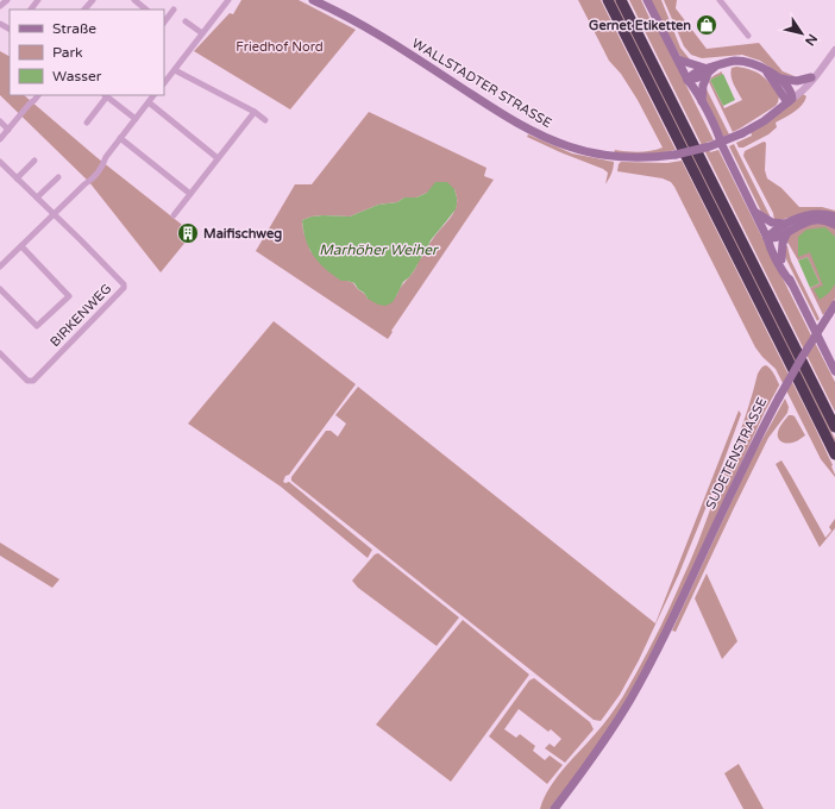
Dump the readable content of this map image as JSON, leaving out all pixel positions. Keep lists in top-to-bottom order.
{
  "streets": {
    "main road": ["WALLSTADTER STRASSE", "SUDETENSTRASSE"],
    "street": ["BIRKENWEG"]
  },
  "water": ["Marhöher Weiher"],
  "parks": ["Friedhof Nord"],
  "places": {
    "shop": ["Gernet Etiketten"],
    "building": ["Maifischweg"]
  },
  "legend": ["Straße", "Park", "Wasser"],
  "north": "bottom right"
}
